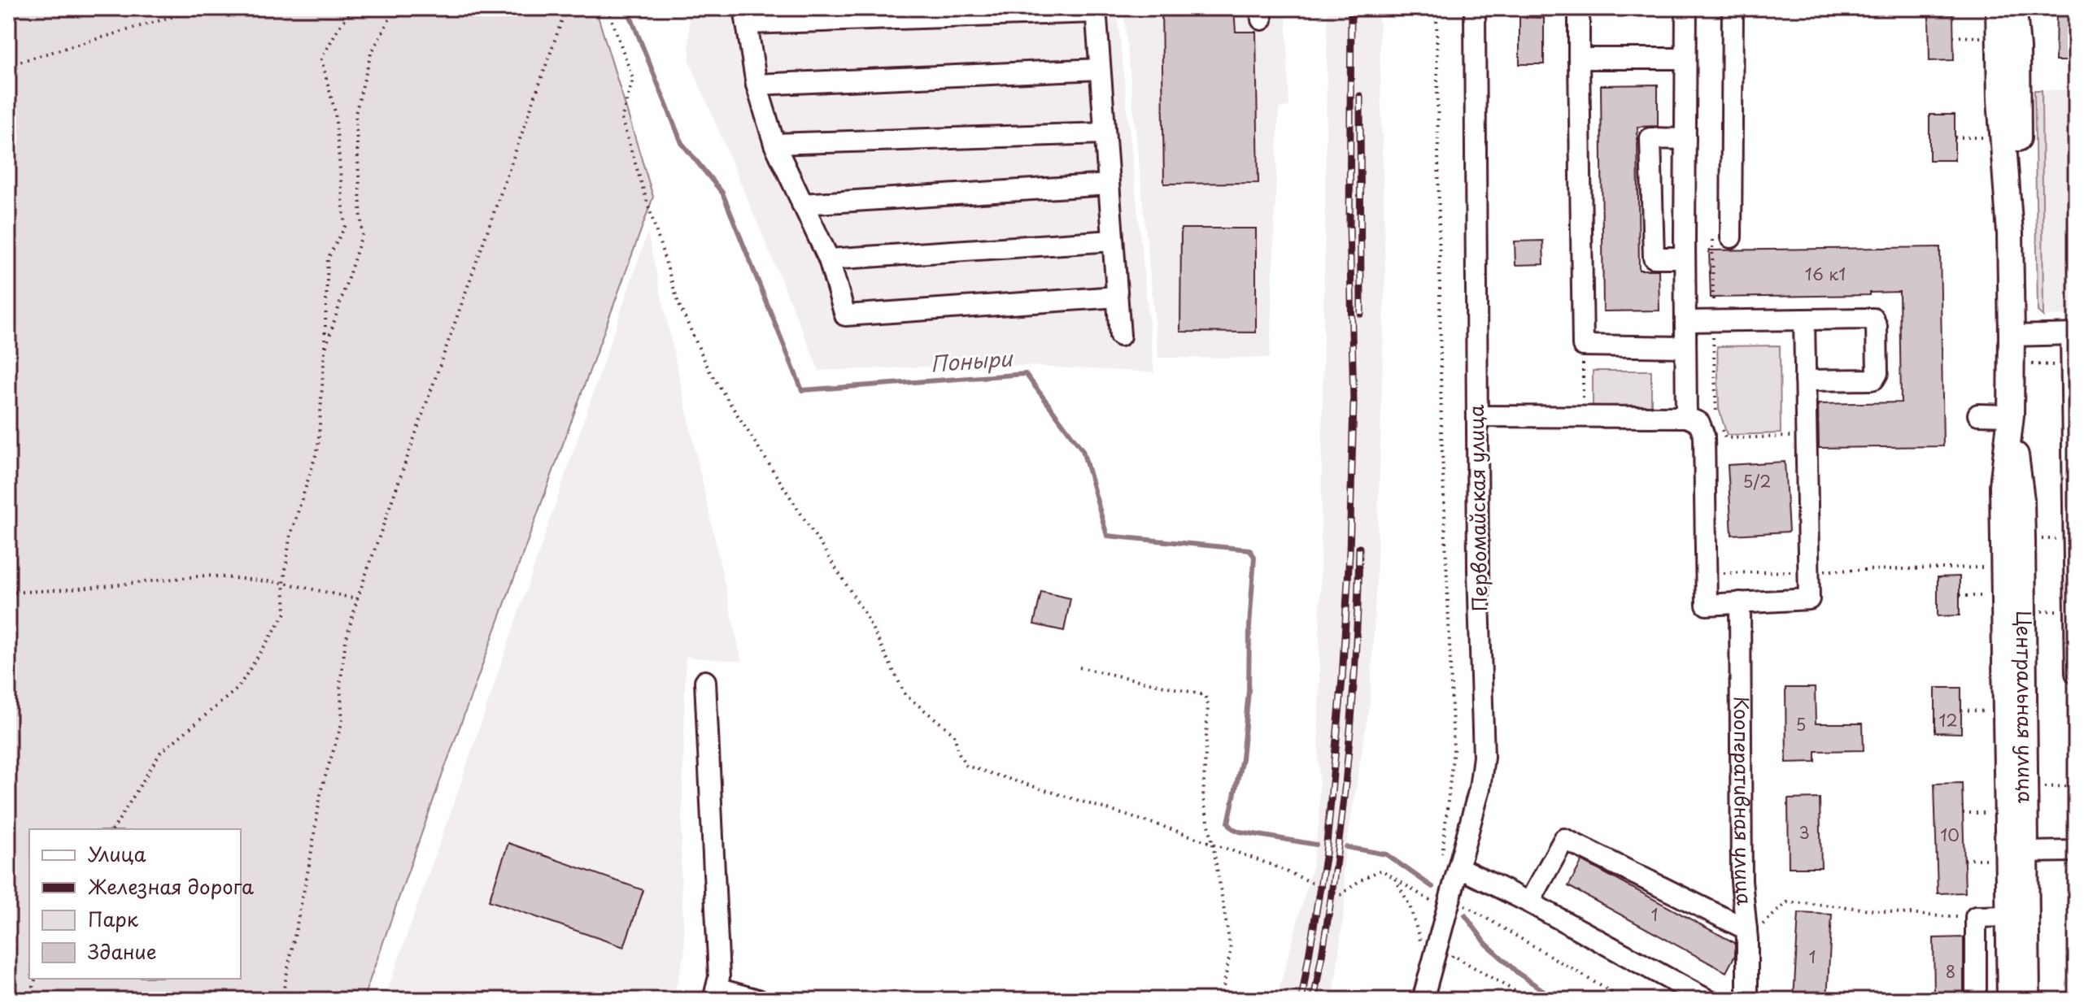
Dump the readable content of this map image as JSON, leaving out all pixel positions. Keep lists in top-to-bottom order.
{
  "streets": {
    "main road": ["Центральная улица"],
    "street": ["Первомайская улица", "Кооперативная улица"]
  },
  "water": ["Поныри"],
  "house_numbers": [
    "16 к1",
    "5/2",
    "12",
    "5",
    "3",
    "10",
    "1",
    "1",
    "8"
  ],
  "legend": [
    "Улица",
    "Железная дорога",
    "Парк",
    "Здание"
  ]
}
